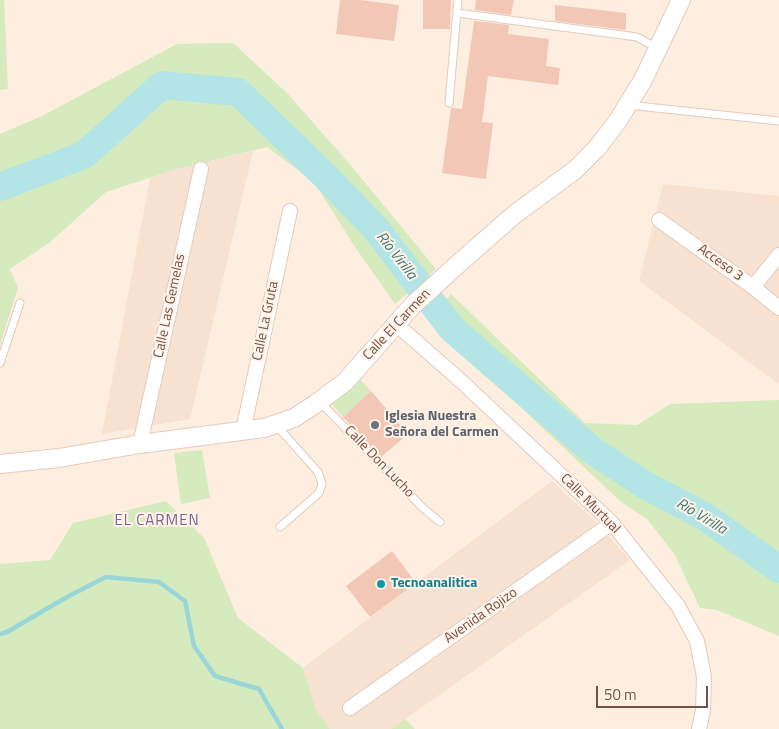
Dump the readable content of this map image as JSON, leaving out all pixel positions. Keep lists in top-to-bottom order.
{
  "streets": {
    "street": [
      "Acceso 3",
      "Calle Las Gemelas",
      "Calle La Gruta",
      "Calle El Carmen",
      "Calle Murtual",
      "Avenida Rojizo"
    ],
    "lane": ["Calle Don Lucho"]
  },
  "crossings": [
    ["Calle Las Gemelas", "Calle El Carmen"],
    ["Calle La Gruta", "Calle El Carmen"],
    ["Calle El Carmen", "Calle Don Lucho"],
    ["Calle El Carmen", "Calle Murtual"],
    ["Calle Murtual", "Avenida Rojizo"]
  ],
  "districts": ["EL CARMEN"],
  "water": ["Río Virilla"],
  "places": ["Iglesia Nuestra Señora del Carmen", "Tecnoanalitica"],
  "scale_bar": "50 m"
}
